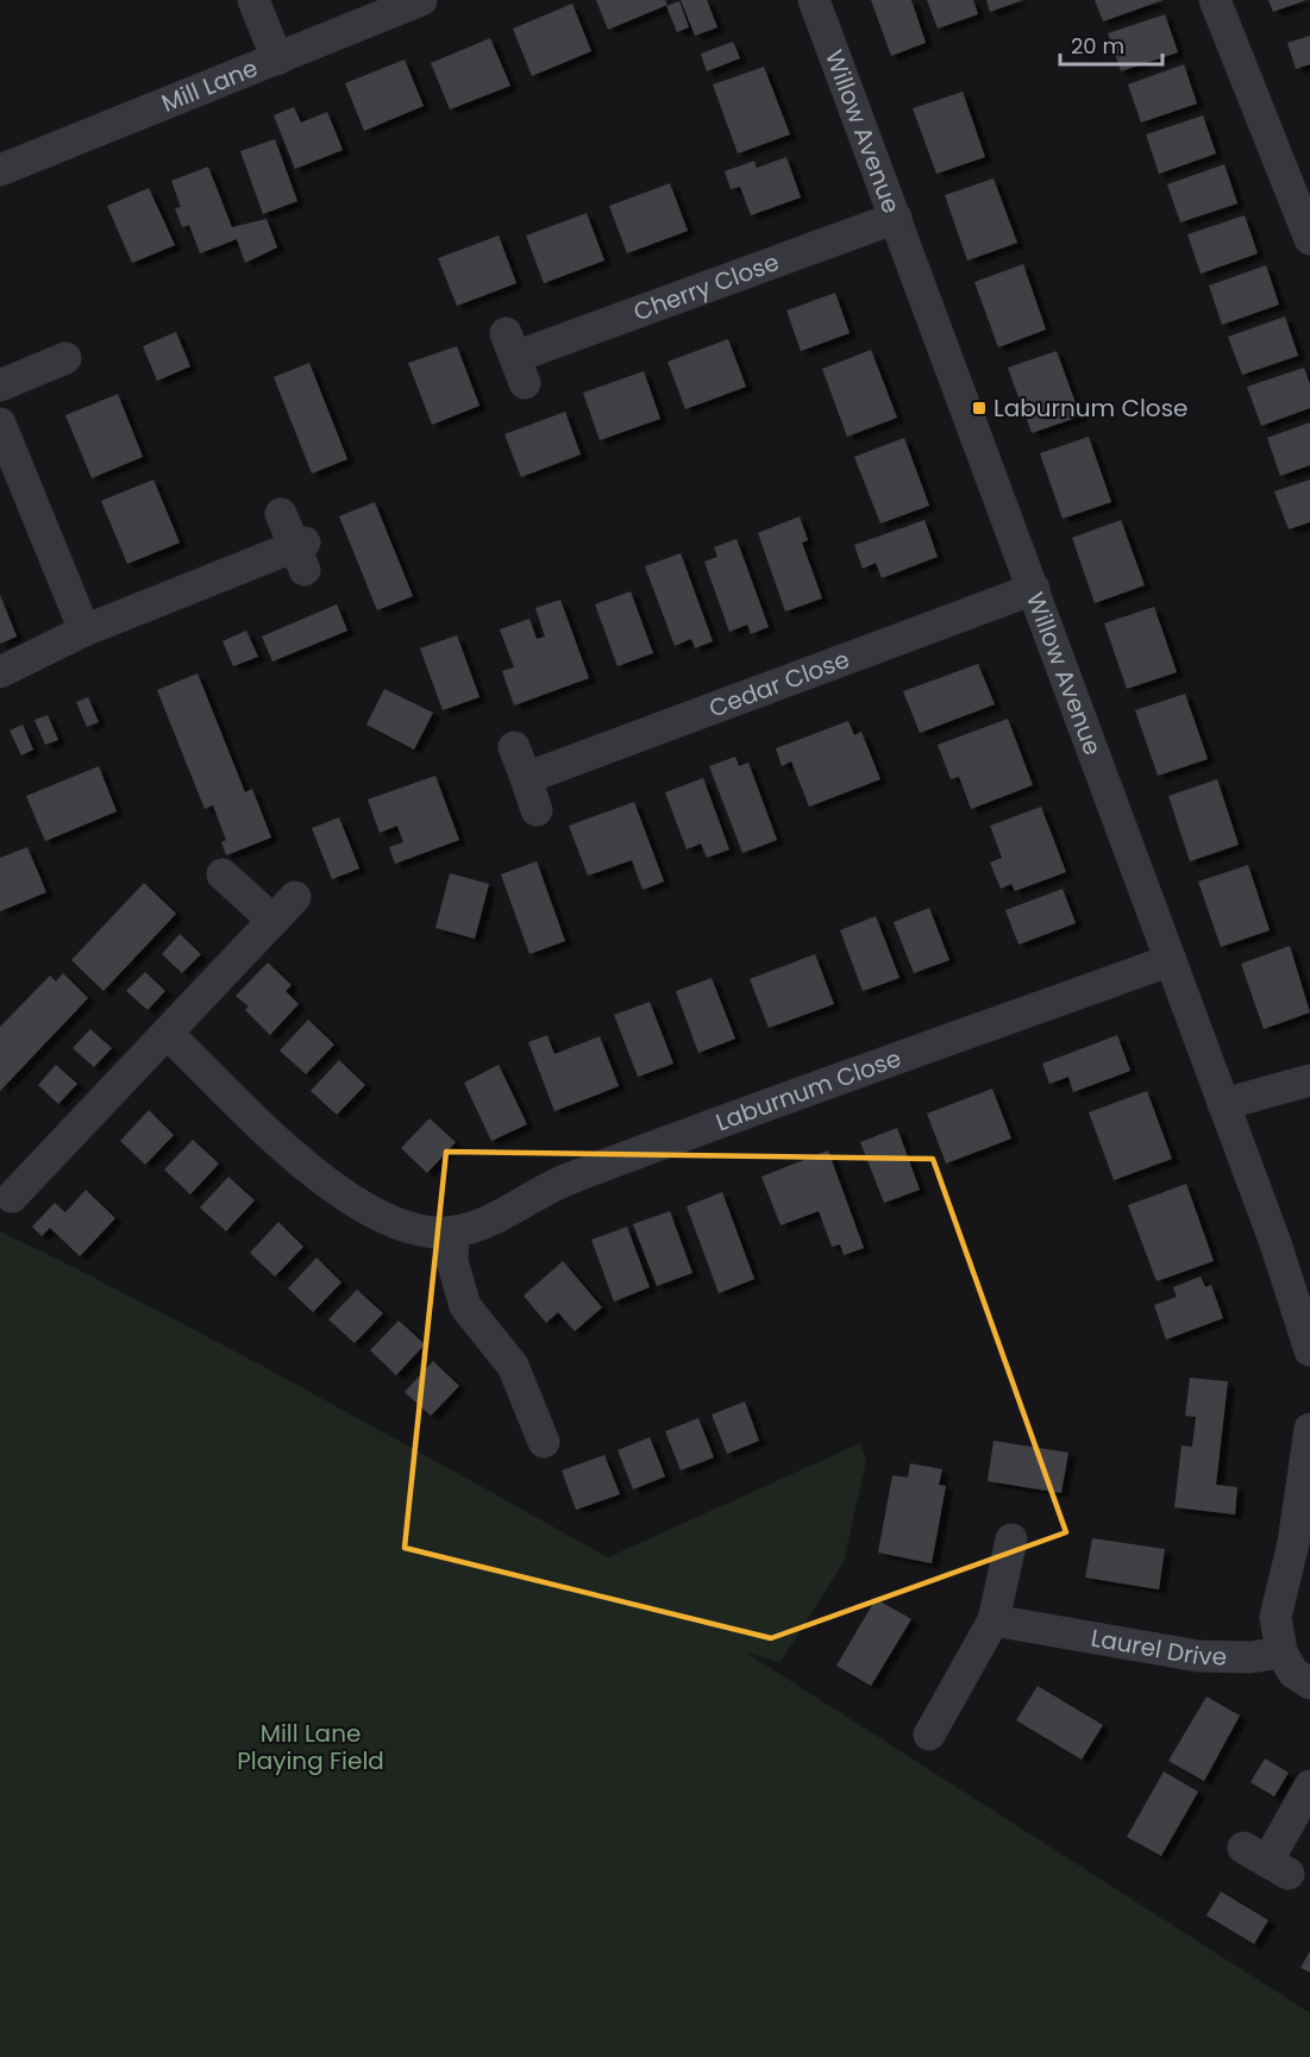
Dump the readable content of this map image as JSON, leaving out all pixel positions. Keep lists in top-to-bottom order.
{
  "streets": {
    "street": [
      "Mill Lane",
      "Willow Avenue",
      "Cherry Close",
      "Cedar Close",
      "Laburnum Close",
      "Laurel Drive"
    ]
  },
  "crossings": [
    ["Willow Avenue", "Cherry Close"],
    ["Willow Avenue", "Cedar Close"],
    ["Willow Avenue", "Laburnum Close"]
  ],
  "parks": ["Mill Lane Playing Field"],
  "places": {
    "transit": ["Laburnum Close"]
  },
  "scale_bar": "20 m"
}
